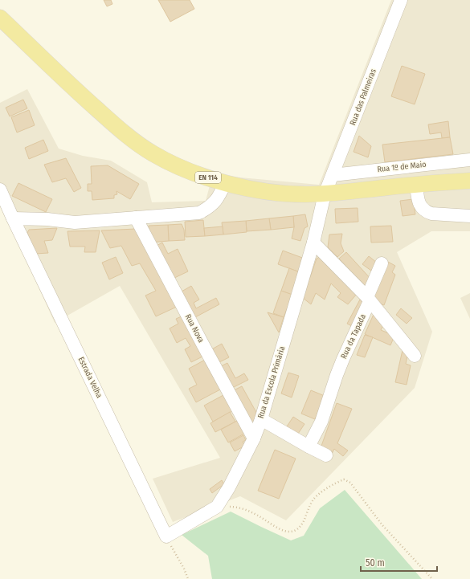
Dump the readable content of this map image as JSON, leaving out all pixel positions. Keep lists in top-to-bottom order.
{
  "streets": {
    "main road": ["EN 114"],
    "street": [
      "Rua das Palmeiras",
      "Rua 1º de Maio",
      "Rua Nova",
      "Rua da Tapada",
      "Estrada Velha",
      "Rua da Escola Primária"
    ]
  },
  "crossings": [
    ["Rua das Palmeiras", "Rua 1º de Maio"],
    ["Rua das Palmeiras", "EN 114"],
    ["Rua das Palmeiras", "Rua da Escola Primária"],
    ["EN 114", "Rua da Escola Primária"],
    ["Rua Nova", "Rua da Escola Primária"],
    ["Estrada Velha", "Rua da Escola Primária"]
  ],
  "scale_bar": "50 m"
}
